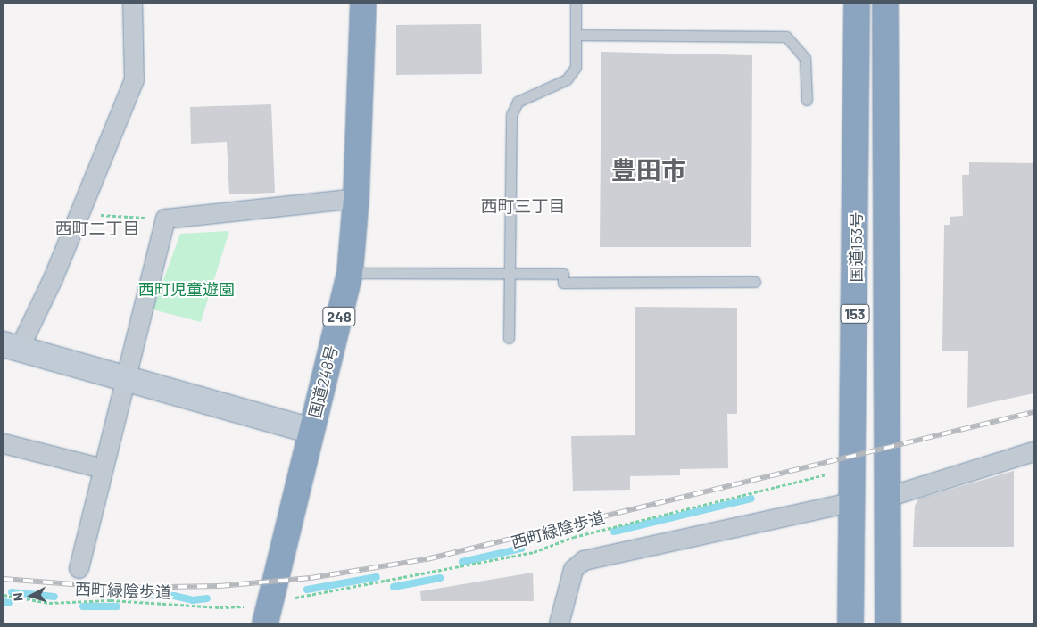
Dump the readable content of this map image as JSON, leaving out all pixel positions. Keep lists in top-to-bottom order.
{
  "streets": {
    "highway": [
      "国道153号",
      "153",
      "248",
      "国道248号"
    ],
    "path": ["西町緑陰歩道"]
  },
  "districts": ["豊田市", "西町三丁目", "西町二丁目"],
  "parks": ["西町児童遊園"],
  "north": "left"
}
